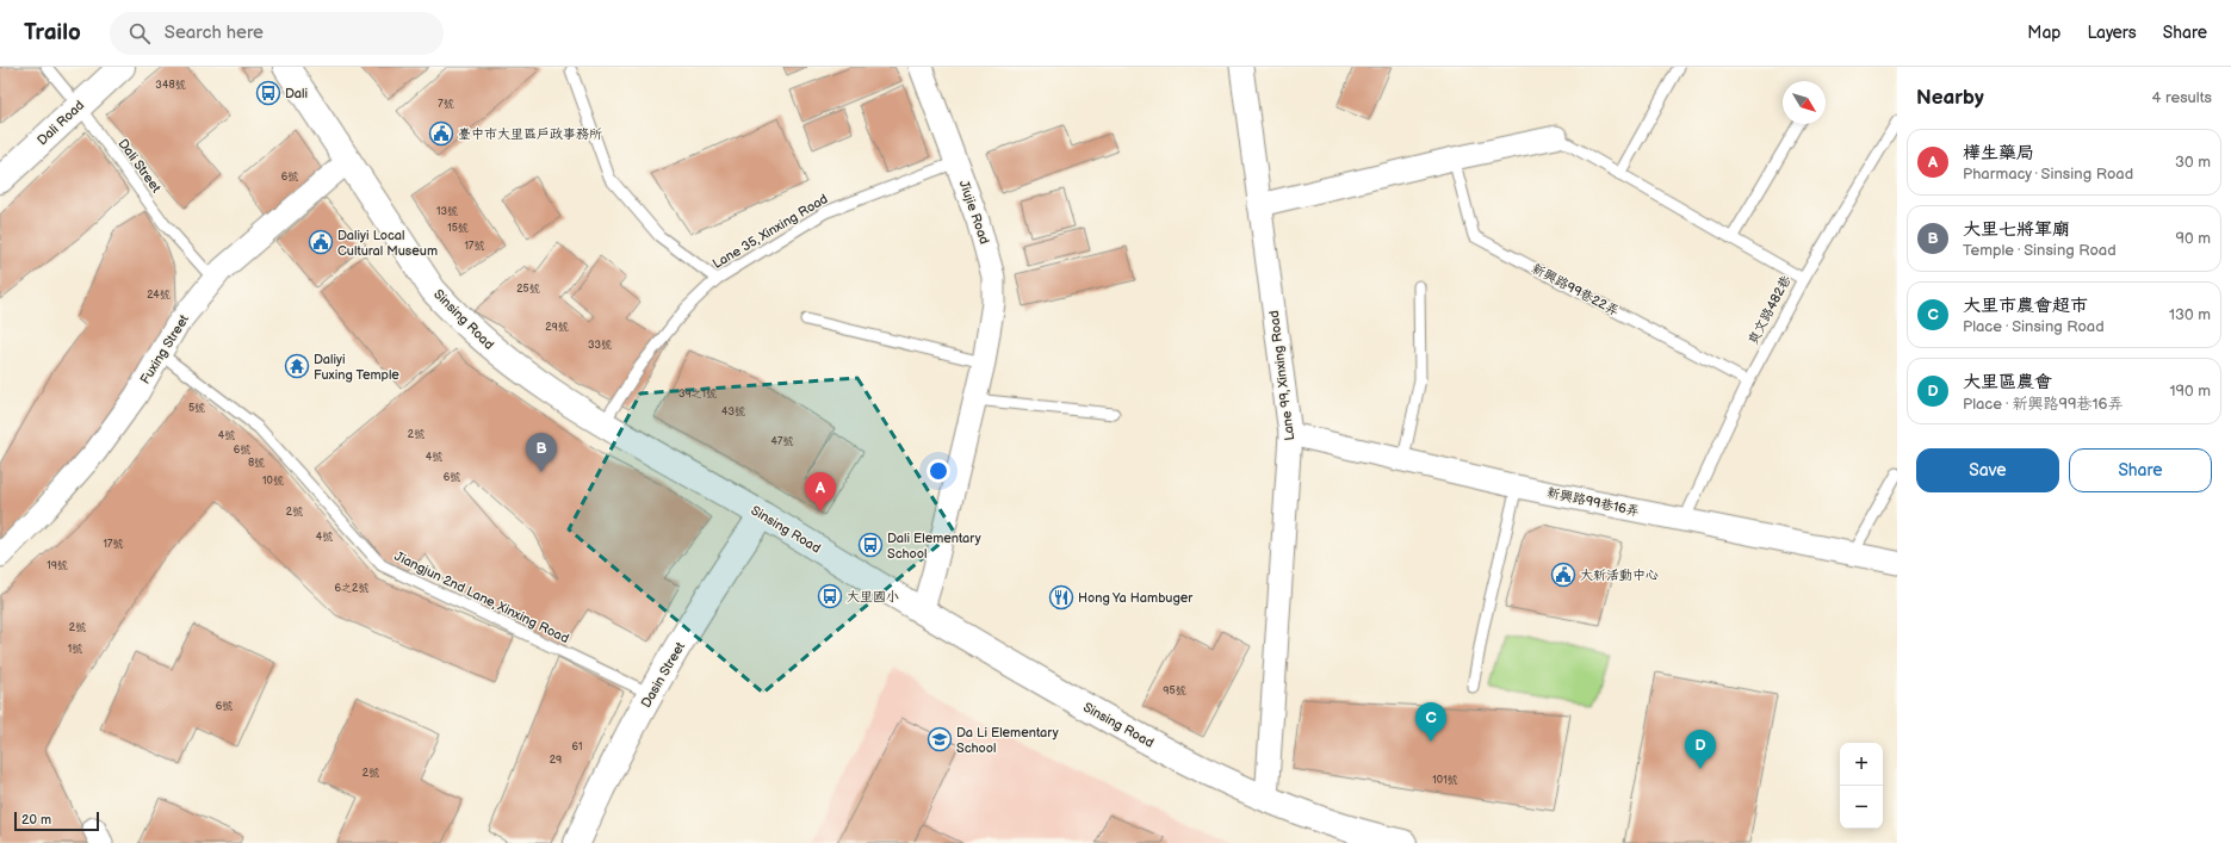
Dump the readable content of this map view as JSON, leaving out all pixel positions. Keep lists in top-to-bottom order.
{
  "streets": {
    "street": [
      "Dali Road",
      "Jiujie Road",
      "Sinsing Road",
      "Fuxing Street",
      "Lane 99, Xinxing Road",
      "新興路99巷16弄",
      "Dasin Street"
    ],
    "lane": [
      "Dali Street",
      "Lane 35, Xinxing Road",
      "新興路99巷22弄",
      "爽文路482巷",
      "Jiangjun 2nd Lane, Xinxing Road"
    ]
  },
  "crossings": [
    ["Dali Road", "Dali Street"],
    ["Dali Street", "Fuxing Street"],
    ["Jiujie Road", "Lane 35, Xinxing Road"],
    ["Jiujie Road", "Sinsing Road"],
    ["Lane 35, Xinxing Road", "Sinsing Road"],
    ["新興路99巷22弄", "爽文路482巷"],
    ["爽文路482巷", "新興路99巷16弄"],
    ["Sinsing Road", "Fuxing Street"],
    ["Sinsing Road", "Lane 99, Xinxing Road"],
    ["Sinsing Road", "Dasin Street"],
    ["Fuxing Street", "Jiangjun 2nd Lane, Xinxing Road"],
    ["Lane 99, Xinxing Road", "新興路99巷16弄"],
    ["Jiangjun 2nd Lane, Xinxing Road", "Dasin Street"]
  ],
  "places": {
    "bus stop": ["Dali", "Dali Elementary School", "大里國小"],
    "public building": ["臺中市大里區戶政事務所", "Daliyi Local Cultural Museum", "大新活動中心"],
    "temple": ["Daliyi Fuxing Temple"],
    "restaurant": ["Hong Ya Hambuger"],
    "school or university": ["Da Li Elementary School"]
  },
  "house_numbers": [
    "348號",
    "7號",
    "6號",
    "13號",
    "15號",
    "17號",
    "25號",
    "24號",
    "29號",
    "33號",
    "39之1號",
    "5號",
    "43號",
    "2號",
    "4號",
    "47號",
    "6號",
    "4號",
    "8號",
    "6號",
    "10號",
    "2號",
    "4號",
    "17號",
    "19號",
    "6之2號",
    "2號",
    "1號",
    "95號",
    "6號",
    "61",
    "29",
    "2號",
    "101號"
  ],
  "scale_bar": "20 m",
  "north": "bottom right",
  "page": {
    "header": "Trailo",
    "search": "Search here",
    "nav": ["Map", "Layers", "Share"],
    "heading": ["Nearby", "4 results"],
    "list": [
      {
        "mark": "A",
        "name": "樺生藥局",
        "note": "Pharmacy · Sinsing Road",
        "value": "30 m"
      },
      {
        "mark": "B",
        "name": "大里七將軍廟",
        "note": "Temple · Sinsing Road",
        "value": "90 m"
      },
      {
        "mark": "C",
        "name": "大里市農會超市",
        "note": "Place · Sinsing Road",
        "value": "130 m"
      },
      {
        "mark": "D",
        "name": "大里區農會",
        "note": "Place · 新興路99巷16弄",
        "value": "190 m"
      }
    ],
    "pins": [
      "B",
      "A",
      "C",
      "D"
    ],
    "buttons": ["Save", "Share"],
    "map_buttons": ["+", "−"],
    "scale": "20 m"
  }
}
